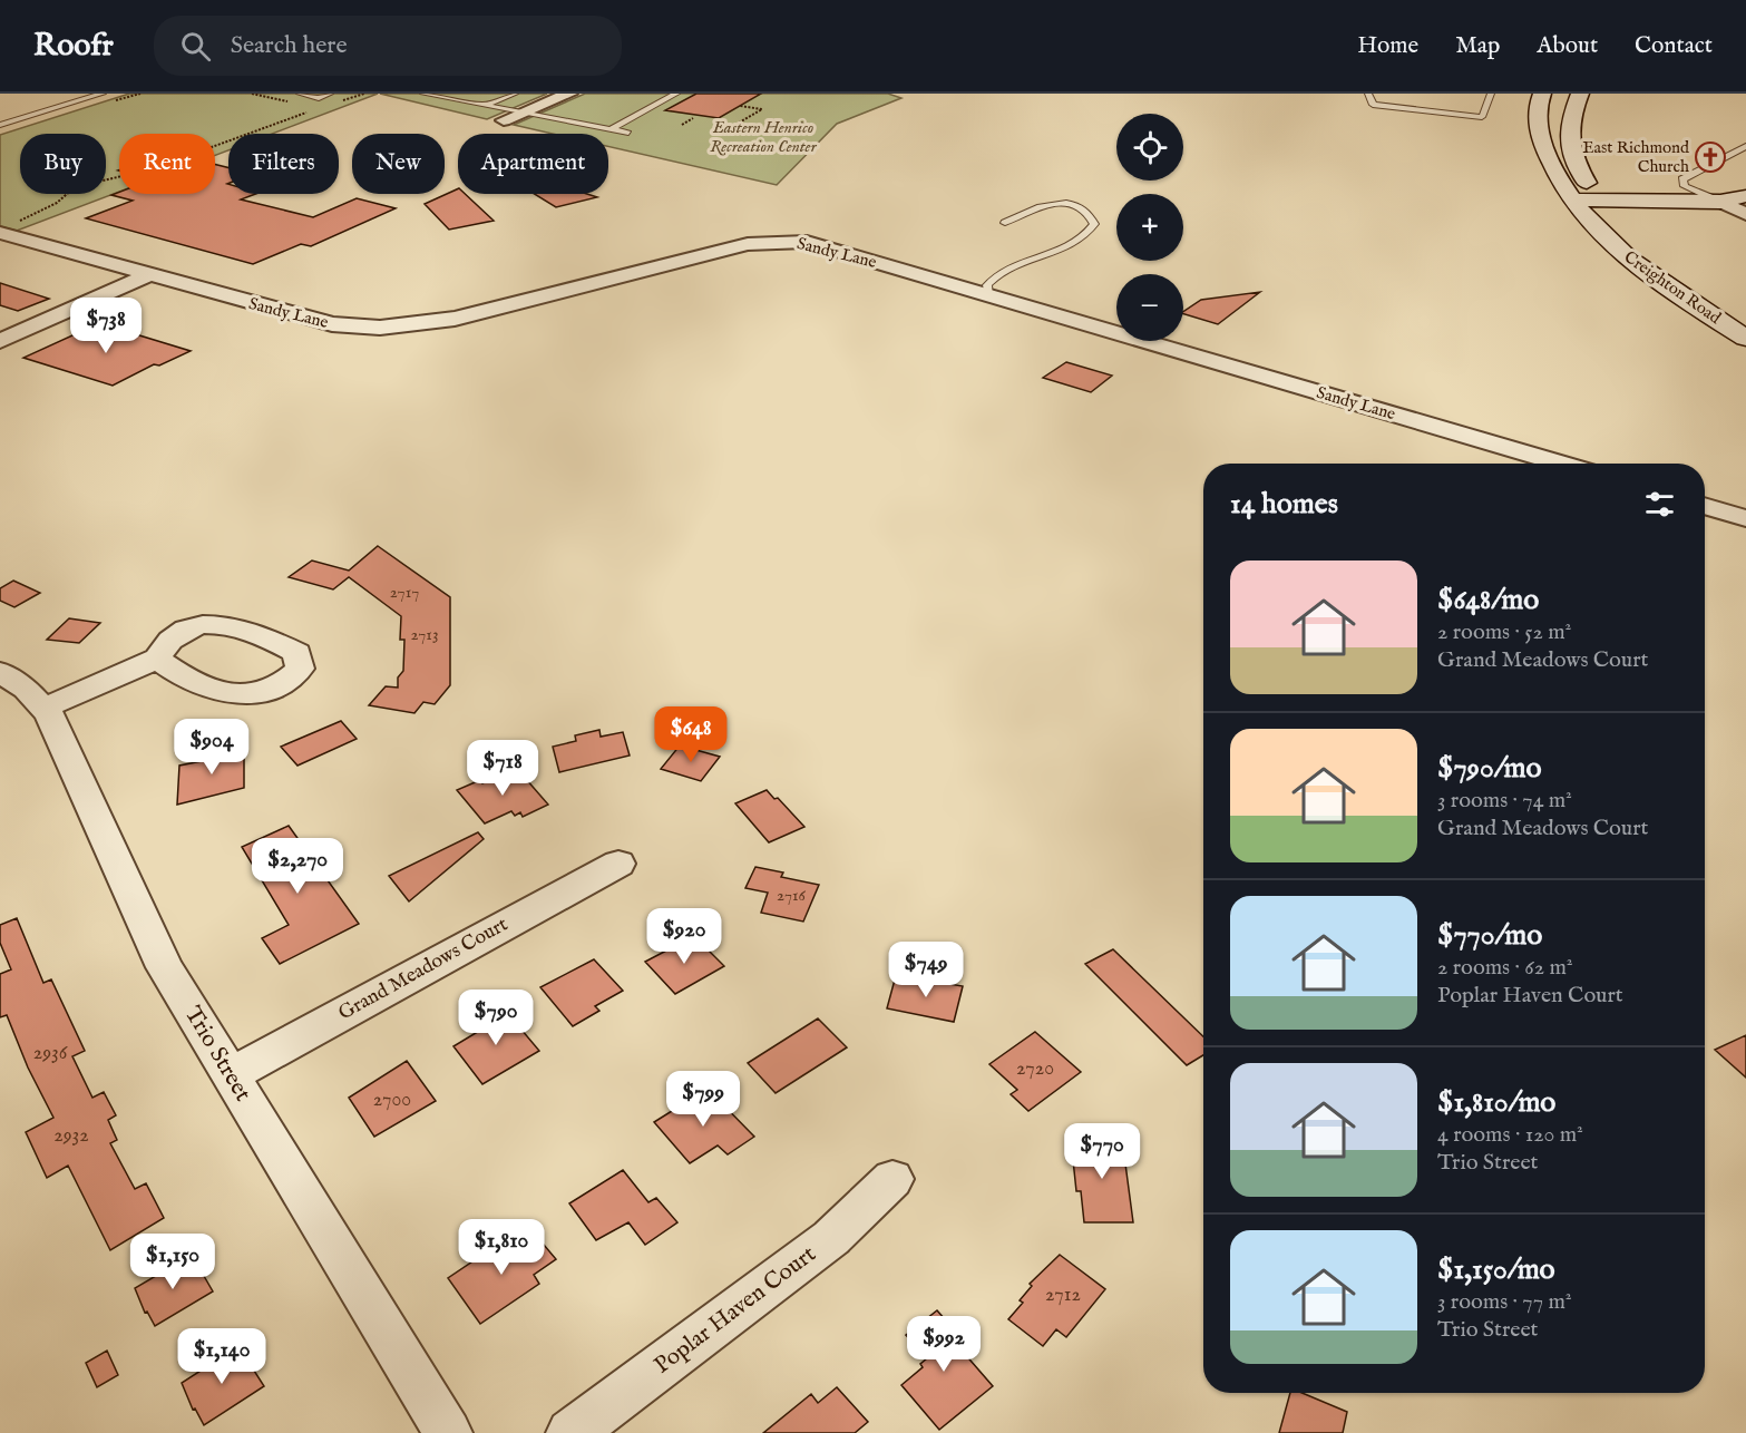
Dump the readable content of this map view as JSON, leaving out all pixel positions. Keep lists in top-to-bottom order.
{
  "streets": {
    "main road": ["Creighton Road"],
    "street": [
      "Sandy Lane",
      "Grand Meadows Court",
      "Trio Street",
      "Poplar Haven Court"
    ]
  },
  "crossings": [
    ["Grand Meadows Court", "Trio Street"]
  ],
  "parks": ["Eastern Henrico Recreation Center"],
  "places": {
    "church": ["East Richmond Church"]
  },
  "house_numbers": [
    "2717",
    "2713",
    "2716",
    "2936",
    "2720",
    "2700",
    "2932",
    "2712"
  ],
  "page": {
    "header": "Roofr",
    "search": "Search here",
    "nav": [
      "Home",
      "Map",
      "About",
      "Contact"
    ],
    "map_buttons": ["+", "−"],
    "chip": [
      "Buy",
      "Rent",
      "Filters",
      "New",
      "Apartment"
    ],
    "price": [
      "$738",
      "$648",
      "$904",
      "$718",
      "$2,270",
      "$920",
      "$749",
      "$790",
      "$799",
      "$770",
      "$1,810",
      "$1,150",
      "$992",
      "$1,140"
    ],
    "heading": "14 homes",
    "list": [
      {
        "name": "$648/mo",
        "note": "2 rooms · 52 m² · Grand Meadows Court"
      },
      {
        "name": "$790/mo",
        "note": "3 rooms · 74 m² · Grand Meadows Court"
      },
      {
        "name": "$770/mo",
        "note": "2 rooms · 62 m² · Poplar Haven Court"
      },
      {
        "name": "$1,810/mo",
        "note": "4 rooms · 120 m² · Trio Street"
      },
      {
        "name": "$1,150/mo",
        "note": "3 rooms · 77 m² · Trio Street"
      }
    ]
  }
}
